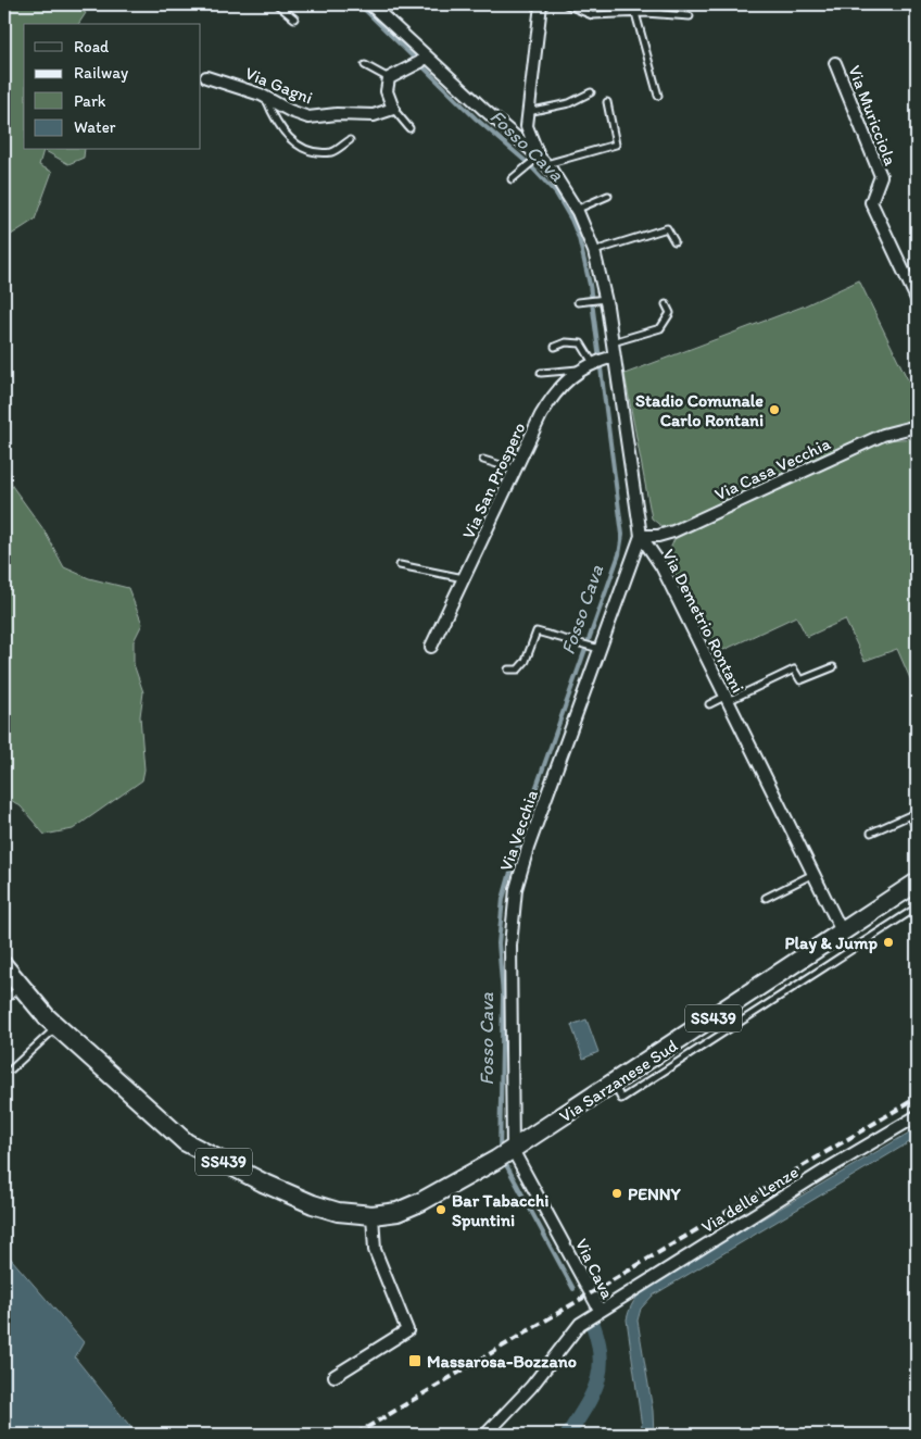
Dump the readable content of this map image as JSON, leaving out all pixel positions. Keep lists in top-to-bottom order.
{
  "streets": {
    "main road": ["SS439", "Via Sarzanese Sud"],
    "street": [
      "Via Gagni",
      "Via Muricciola",
      "Via Casa Vecchia",
      "Via San Prospero",
      "Via Demetrio Rontani",
      "Via Vecchia",
      "Via delle Lenze",
      "Via Cava"
    ]
  },
  "crossings": [
    ["Via Casa Vecchia", "Via Demetrio Rontani"],
    ["Via Casa Vecchia", "Via Vecchia"],
    ["Via San Prospero", "Via Demetrio Rontani"],
    ["Via Demetrio Rontani", "Via Vecchia"],
    ["Via Demetrio Rontani", "Via Sarzanese Sud"],
    ["Via Vecchia", "SS439"],
    ["Via Vecchia", "Via Sarzanese Sud"],
    ["Via Vecchia", "Via Cava"],
    ["SS439", "Via Sarzanese Sud"],
    ["SS439", "Via Cava"],
    ["Via Sarzanese Sud", "Via Cava"],
    ["Via delle Lenze", "Via Cava"]
  ],
  "water": ["Fosso Cava"],
  "places": {
    "other": [
      "Stadio Comunale Carlo Rontani",
      "Play & Jump",
      "PENNY",
      "Bar Tabacchi Spuntini"
    ],
    "transit": ["Massarosa-Bozzano"]
  },
  "legend": [
    "Road",
    "Railway",
    "Park",
    "Water"
  ]
}
